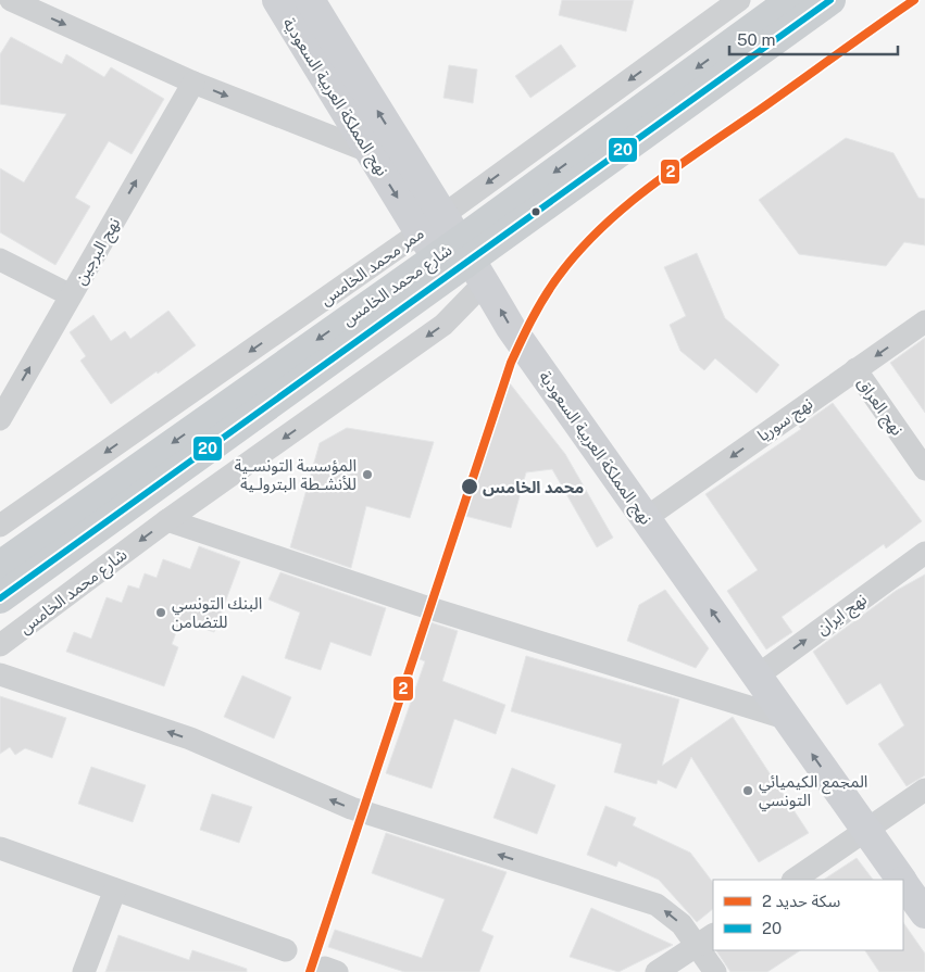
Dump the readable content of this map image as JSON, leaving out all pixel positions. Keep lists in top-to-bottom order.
{
  "streets": {
    "main road": ["نهج المملكة العربية السعودية", "شارع محمد الخامس"],
    "street": [
      "نهج البرجين",
      "ممر محمد الخامس",
      "نهج العراق",
      "نهج سوريا",
      "نهج ايران"
    ]
  },
  "crossings": [
    ["نهج المملكة العربية السعودية", "ممر محمد الخامس"],
    ["نهج المملكة العربية السعودية", "شارع محمد الخامس"],
    ["نهج المملكة العربية السعودية", "نهج سوريا"],
    ["نهج المملكة العربية السعودية", "نهج ايران"],
    ["نهج العراق", "نهج سوريا"]
  ],
  "one_way": [
    "نهج المملكة العربية السعودية",
    "نهج البرجين",
    "ممر محمد الخامس",
    "نهج سوريا"
  ],
  "places": [
    "المؤسسة التونسـية للأنشـطة البترولـية",
    "محمد الخامس",
    "البنك التونسي للتضامن",
    "المجمع الكيميائي التونسي"
  ],
  "lines": ["rail line 2", "transit line 20"],
  "legend": ["سكة حديد 2", "20"],
  "scale_bar": "50 m"
}
